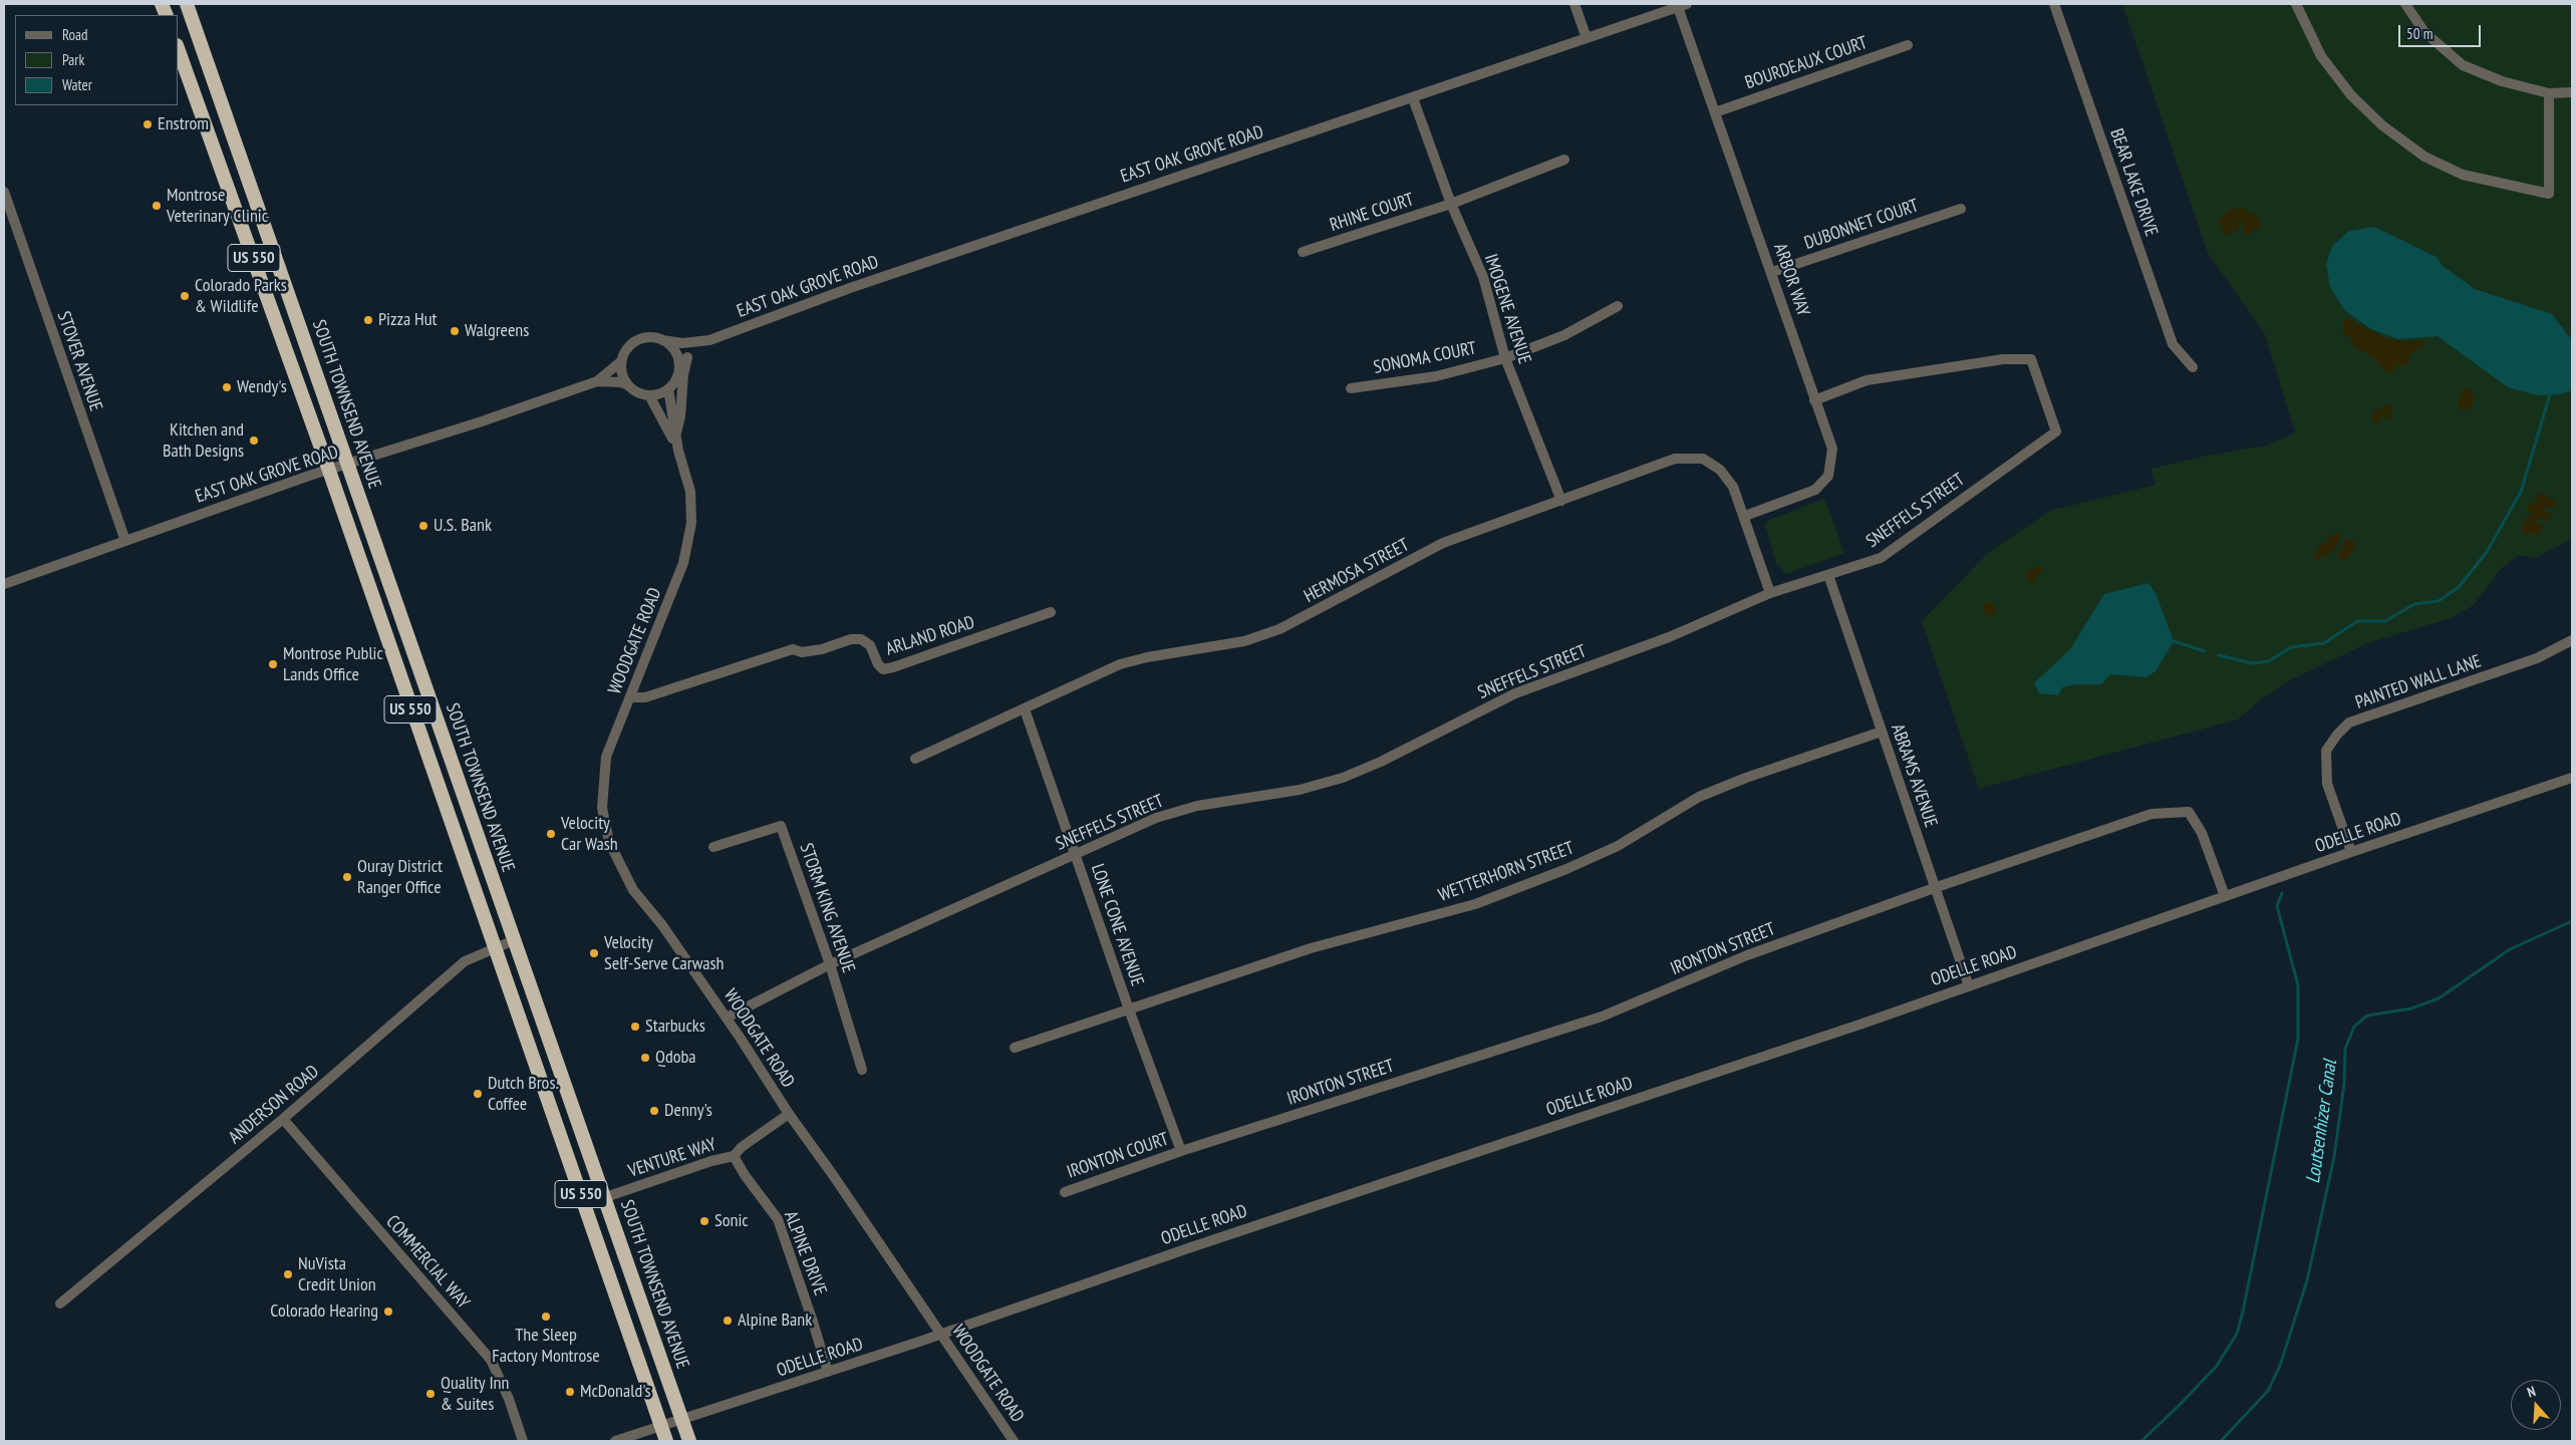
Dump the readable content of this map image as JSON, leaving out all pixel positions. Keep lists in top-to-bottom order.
{
  "streets": {
    "highway": ["US 550", "SOUTH TOWNSEND AVENUE"],
    "street": [
      "BOURDEAUX COURT",
      "EAST OAK GROVE ROAD",
      "BEAR LAKE DRIVE",
      "RHINE COURT",
      "DUBONNET COURT",
      "ARBOR WAY",
      "IMOGENE AVENUE",
      "SONOMA COURT",
      "STOVER AVENUE",
      "SNEFFELS STREET",
      "HERMOSA STREET",
      "ARLAND ROAD",
      "WOODGATE ROAD",
      "PAINTED WALL LANE",
      "ABRAMS AVENUE",
      "ODELLE ROAD",
      "WETTERHORN STREET",
      "STORM KING AVENUE",
      "LONE CONE AVENUE",
      "IRONTON STREET",
      "ANDERSON ROAD",
      "IRONTON COURT",
      "VENTURE WAY",
      "ALPINE DRIVE",
      "COMMERCIAL WAY"
    ]
  },
  "crossings": [
    ["BOURDEAUX COURT", "ARBOR WAY"],
    ["EAST OAK GROVE ROAD", "US 550"],
    ["EAST OAK GROVE ROAD", "ARBOR WAY"],
    ["EAST OAK GROVE ROAD", "IMOGENE AVENUE"],
    ["EAST OAK GROVE ROAD", "STOVER AVENUE"],
    ["EAST OAK GROVE ROAD", "SOUTH TOWNSEND AVENUE"],
    ["EAST OAK GROVE ROAD", "WOODGATE ROAD"],
    ["RHINE COURT", "IMOGENE AVENUE"],
    ["DUBONNET COURT", "ARBOR WAY"],
    ["US 550", "ODELLE ROAD"],
    ["US 550", "ANDERSON ROAD"],
    ["US 550", "VENTURE WAY"],
    ["ARBOR WAY", "SNEFFELS STREET"],
    ["ARBOR WAY", "HERMOSA STREET"],
    ["IMOGENE AVENUE", "SONOMA COURT"],
    ["IMOGENE AVENUE", "HERMOSA STREET"],
    ["SOUTH TOWNSEND AVENUE", "ODELLE ROAD"],
    ["SOUTH TOWNSEND AVENUE", "ANDERSON ROAD"],
    ["SOUTH TOWNSEND AVENUE", "VENTURE WAY"],
    ["SNEFFELS STREET", "WOODGATE ROAD"],
    ["SNEFFELS STREET", "ABRAMS AVENUE"],
    ["SNEFFELS STREET", "STORM KING AVENUE"],
    ["SNEFFELS STREET", "LONE CONE AVENUE"],
    ["HERMOSA STREET", "LONE CONE AVENUE"],
    ["ARLAND ROAD", "WOODGATE ROAD"],
    ["WOODGATE ROAD", "ODELLE ROAD"],
    ["WOODGATE ROAD", "VENTURE WAY"],
    ["PAINTED WALL LANE", "ODELLE ROAD"],
    ["ABRAMS AVENUE", "ODELLE ROAD"],
    ["ABRAMS AVENUE", "WETTERHORN STREET"],
    ["ABRAMS AVENUE", "IRONTON STREET"],
    ["ODELLE ROAD", "IRONTON STREET"],
    ["ODELLE ROAD", "ALPINE DRIVE"],
    ["WETTERHORN STREET", "LONE CONE AVENUE"],
    ["LONE CONE AVENUE", "IRONTON STREET"],
    ["LONE CONE AVENUE", "IRONTON COURT"],
    ["IRONTON STREET", "IRONTON COURT"],
    ["ANDERSON ROAD", "COMMERCIAL WAY"],
    ["VENTURE WAY", "ALPINE DRIVE"]
  ],
  "water": ["Loutsenhizer Canal"],
  "places": [
    "Enstrom",
    "Montrose Veterinary Clinic",
    "Colorado Parks & Wildlife",
    "Pizza Hut",
    "Walgreens",
    "Wendy's",
    "Kitchen and Bath Designs",
    "U.S. Bank",
    "Montrose Public Lands Office",
    "Velocity Car Wash",
    "Ouray District Ranger Office",
    "Velocity Self-Serve Carwash",
    "Starbucks",
    "Qdoba",
    "Dutch Bros. Coffee",
    "Denny's",
    "Sonic",
    "NuVista Credit Union",
    "Colorado Hearing",
    "The Sleep Factory Montrose",
    "Alpine Bank",
    "McDonald's",
    "Quality Inn & Suites"
  ],
  "legend": ["Road", "Park", "Water"],
  "scale_bar": "50 m",
  "north": "top"
}
